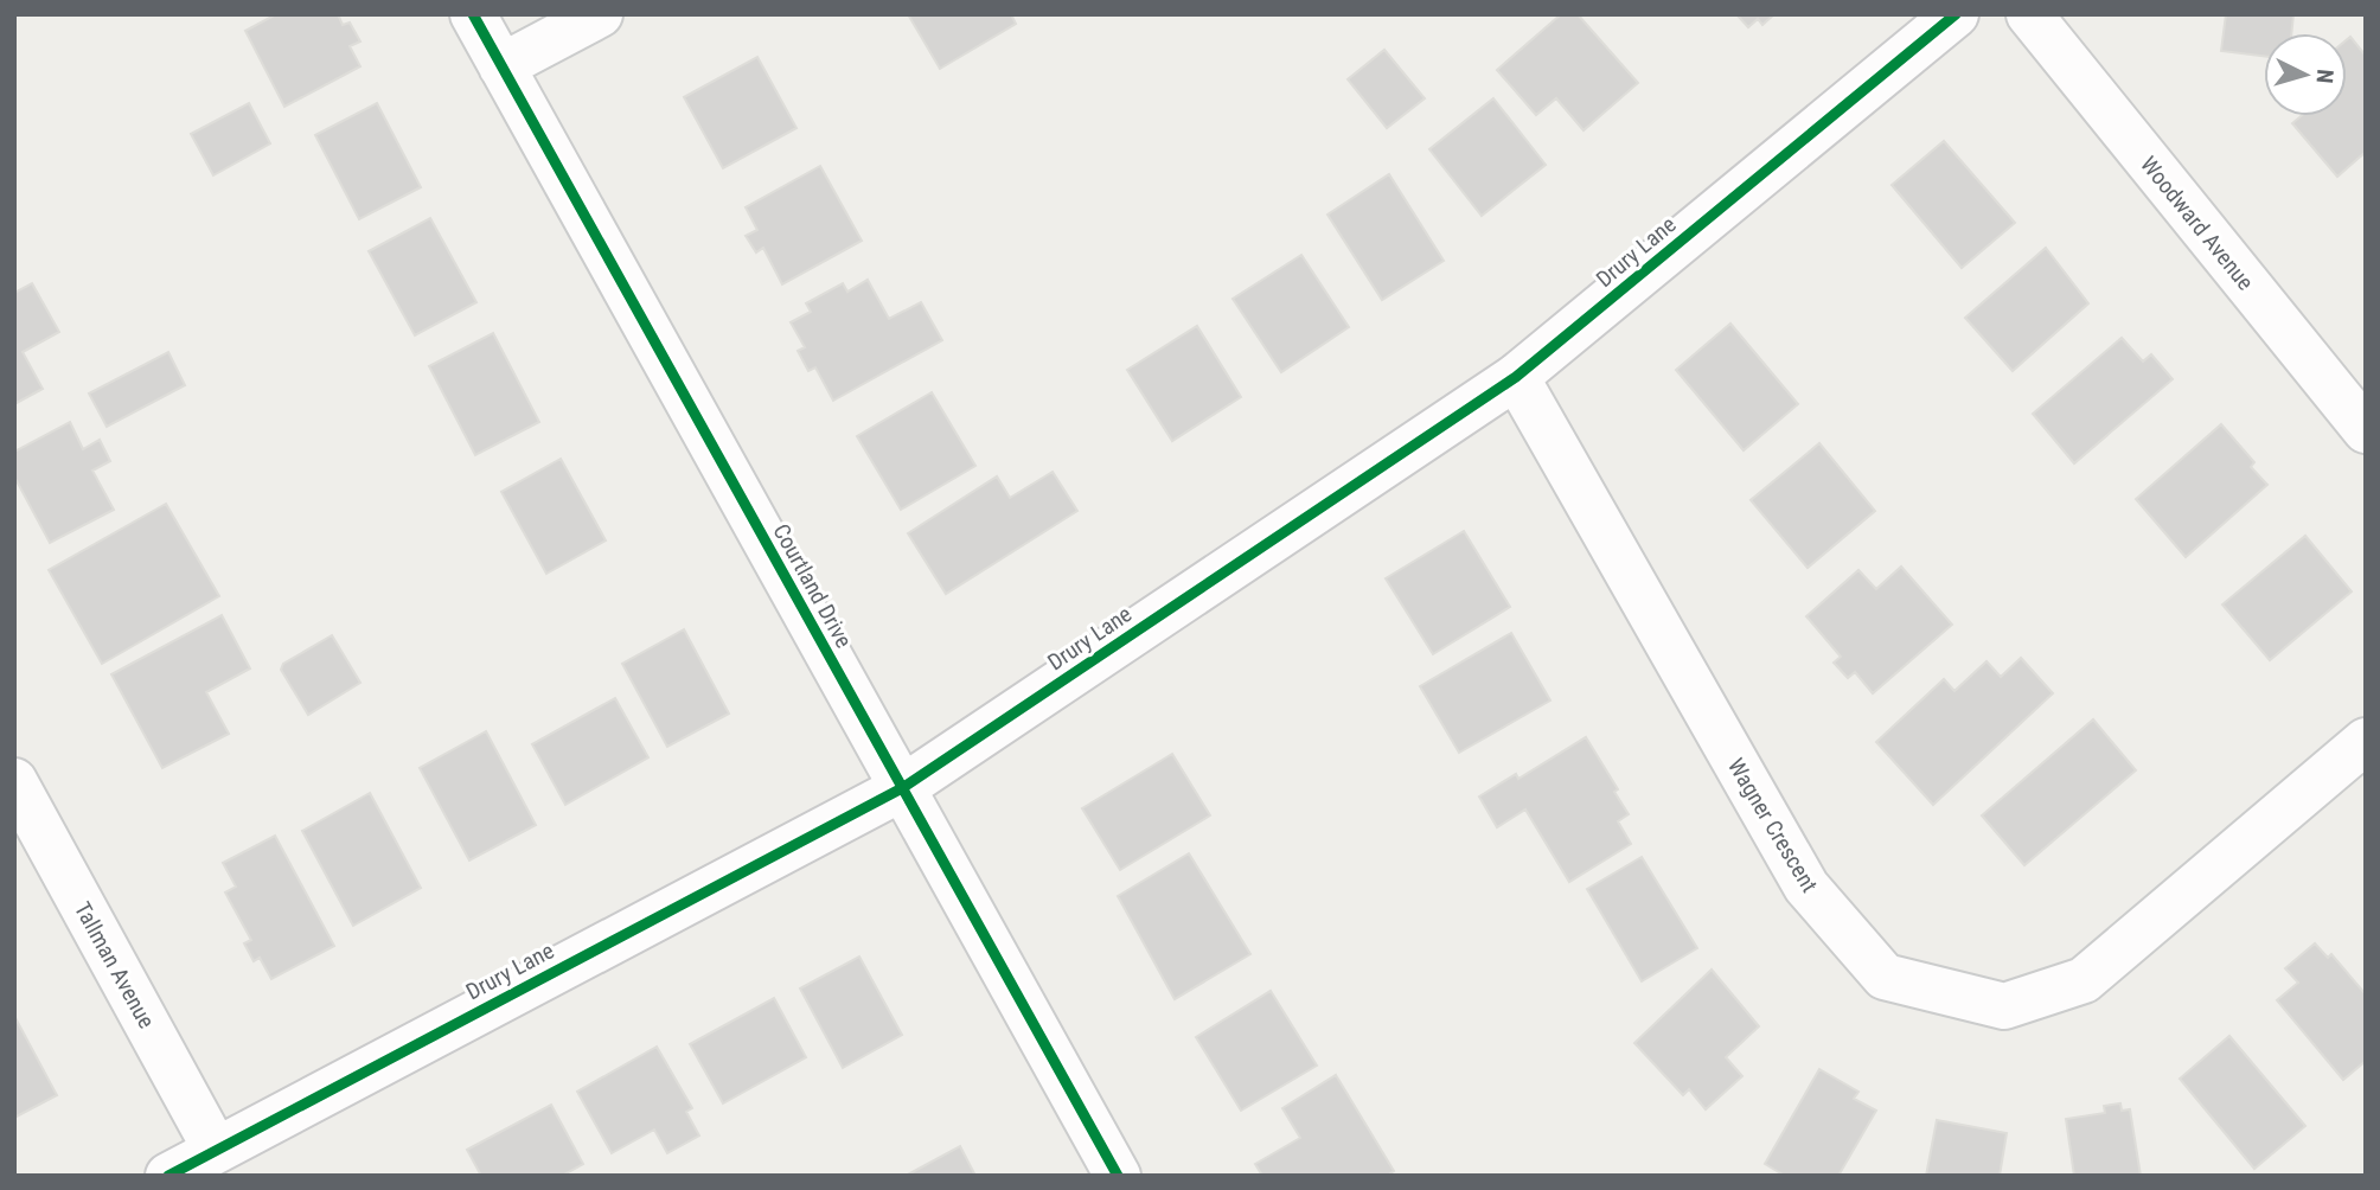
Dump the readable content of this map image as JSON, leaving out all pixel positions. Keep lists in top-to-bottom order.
{
  "streets": {
    "street": [
      "Woodward Avenue",
      "Drury Lane",
      "Courtland Drive",
      "Wagner Crescent",
      "Tallman Avenue"
    ]
  },
  "crossings": [
    ["Drury Lane", "Courtland Drive"],
    ["Drury Lane", "Wagner Crescent"],
    ["Drury Lane", "Tallman Avenue"]
  ],
  "north": "right"
}
